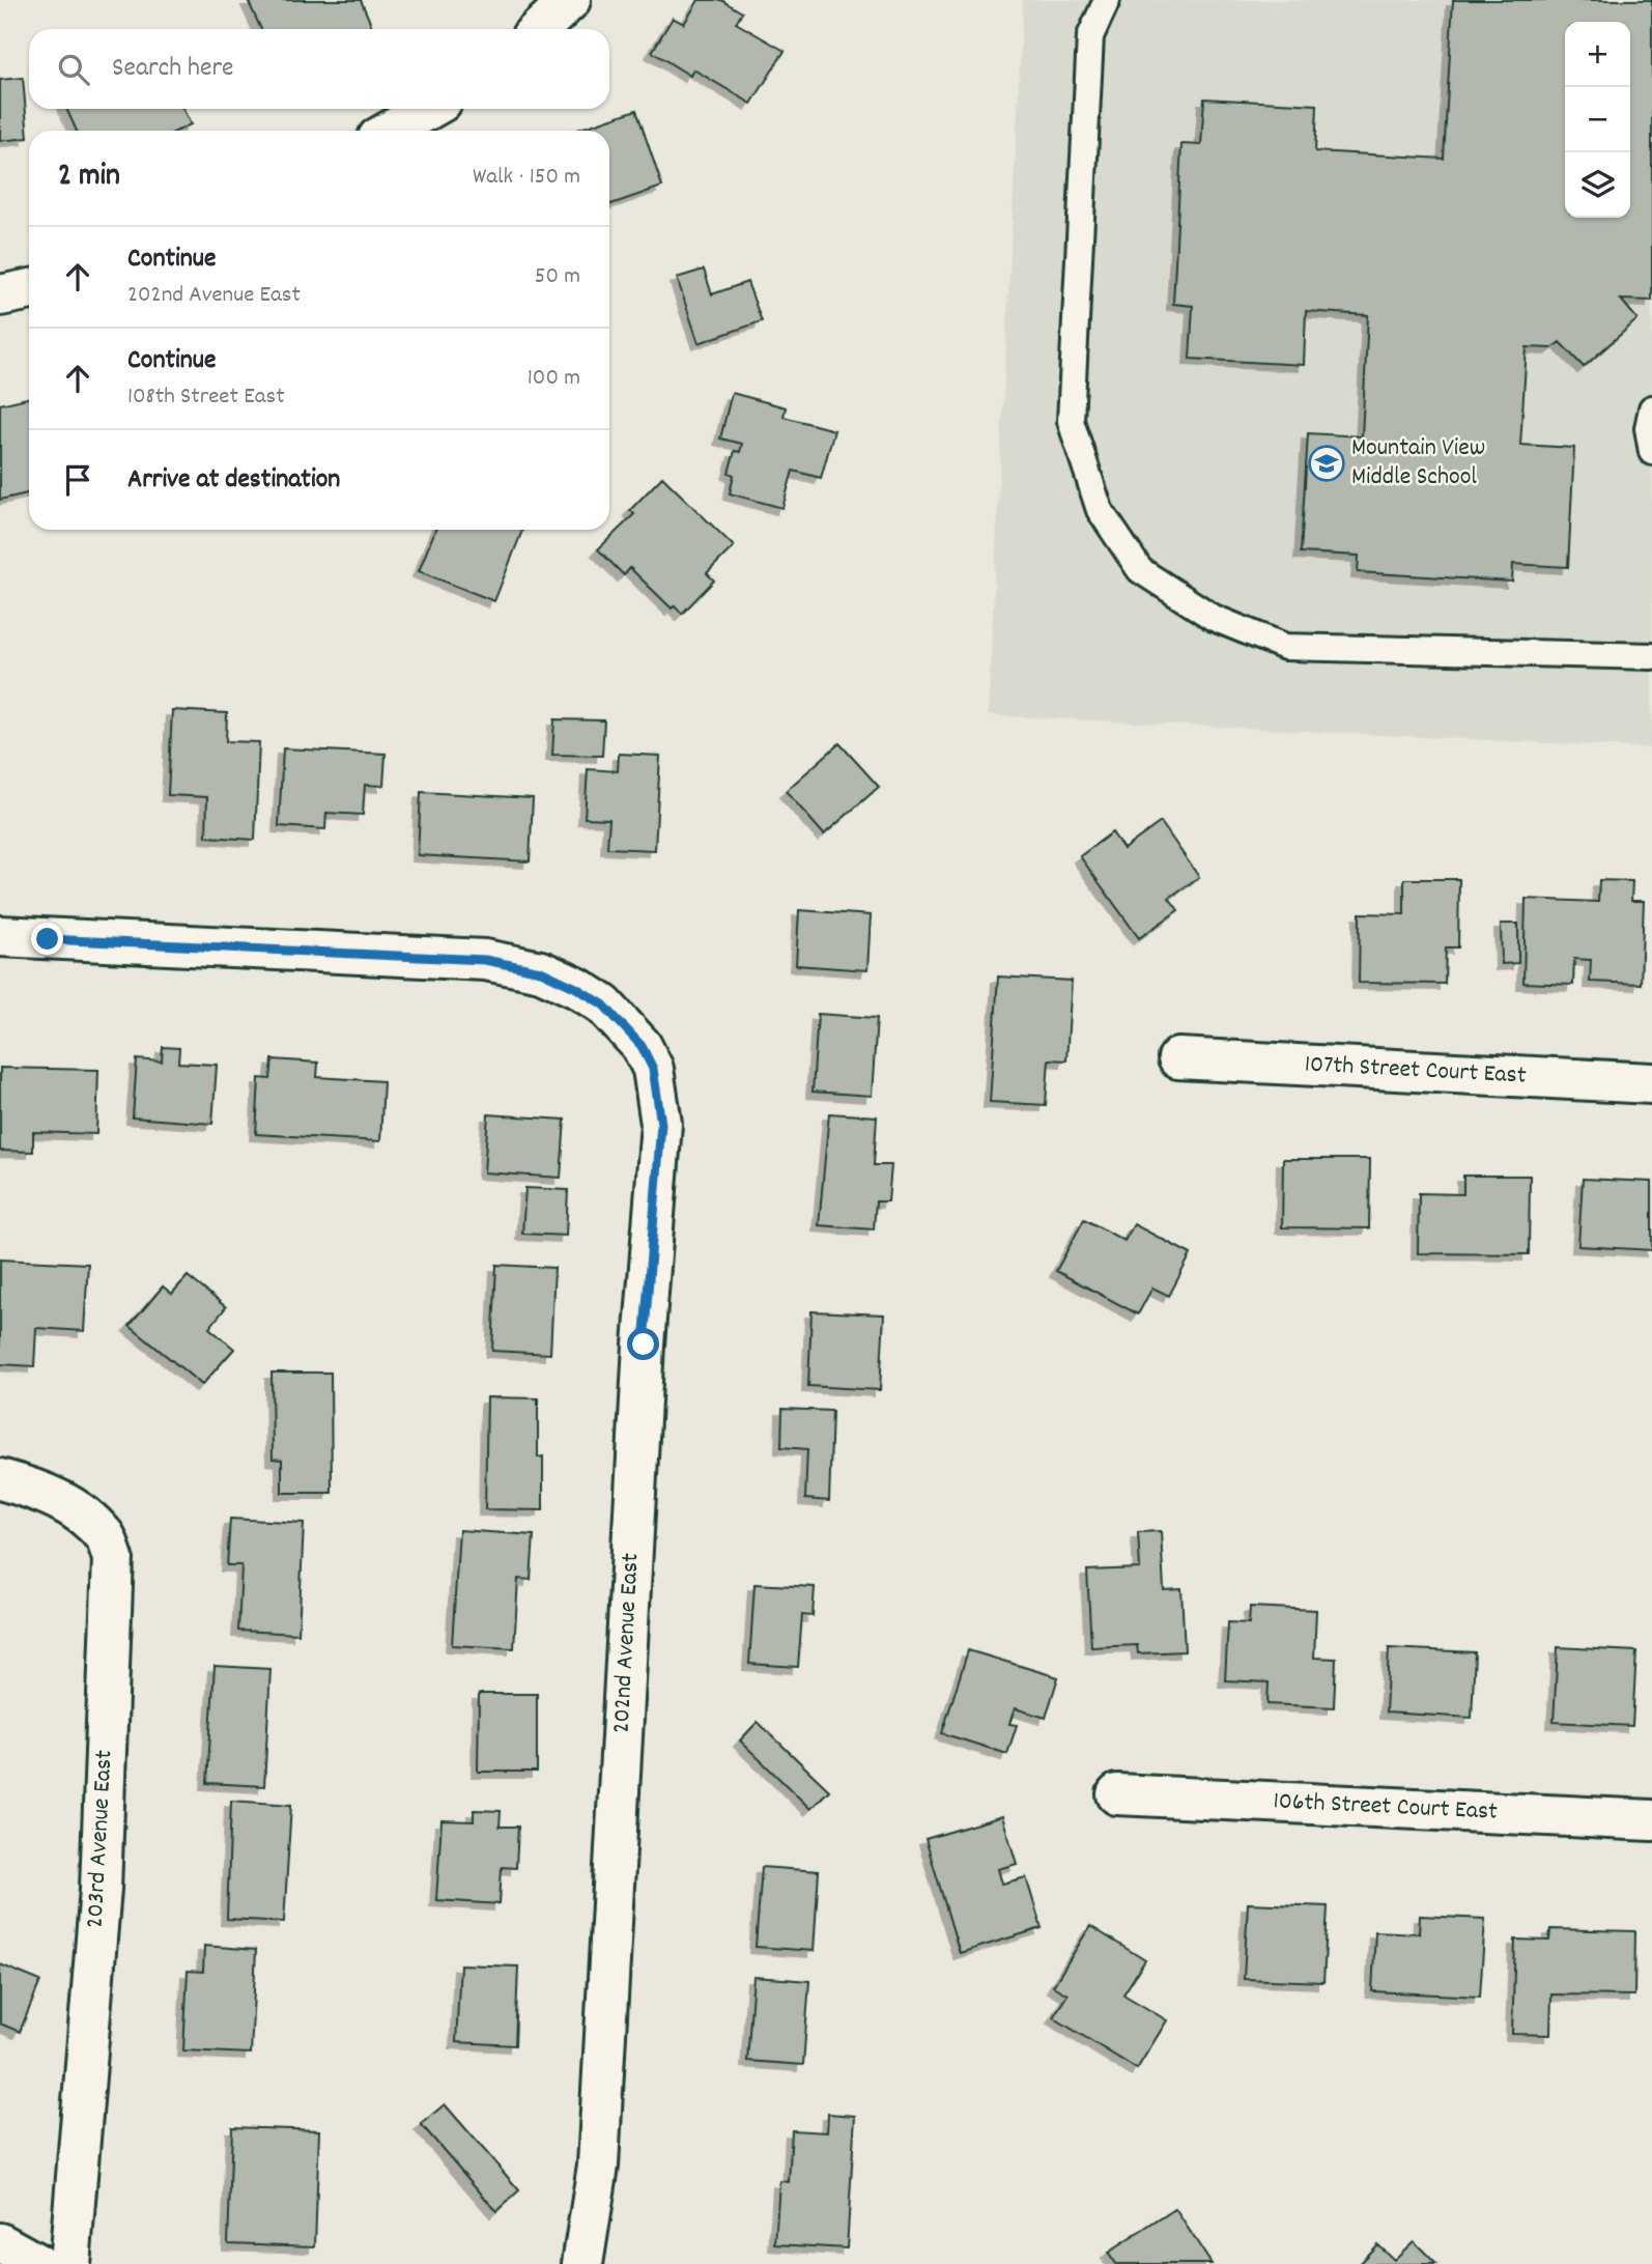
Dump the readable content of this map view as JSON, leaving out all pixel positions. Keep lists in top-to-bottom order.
{
  "streets": {
    "street": [
      "107th Street Court East",
      "202nd Avenue East",
      "106th Street Court East",
      "203rd Avenue East"
    ]
  },
  "places": {
    "school or university": ["Mountain View Middle School"]
  },
  "page": {
    "map_buttons": ["+", "−"],
    "search": "Search here",
    "heading": ["2 min", "Walk · 150 m"],
    "list": [
      ["Continue", "202nd Avenue East", "50 m"],
      ["Continue", "108th Street East", "100 m"],
      "Arrive at destination"
    ]
  }
}
